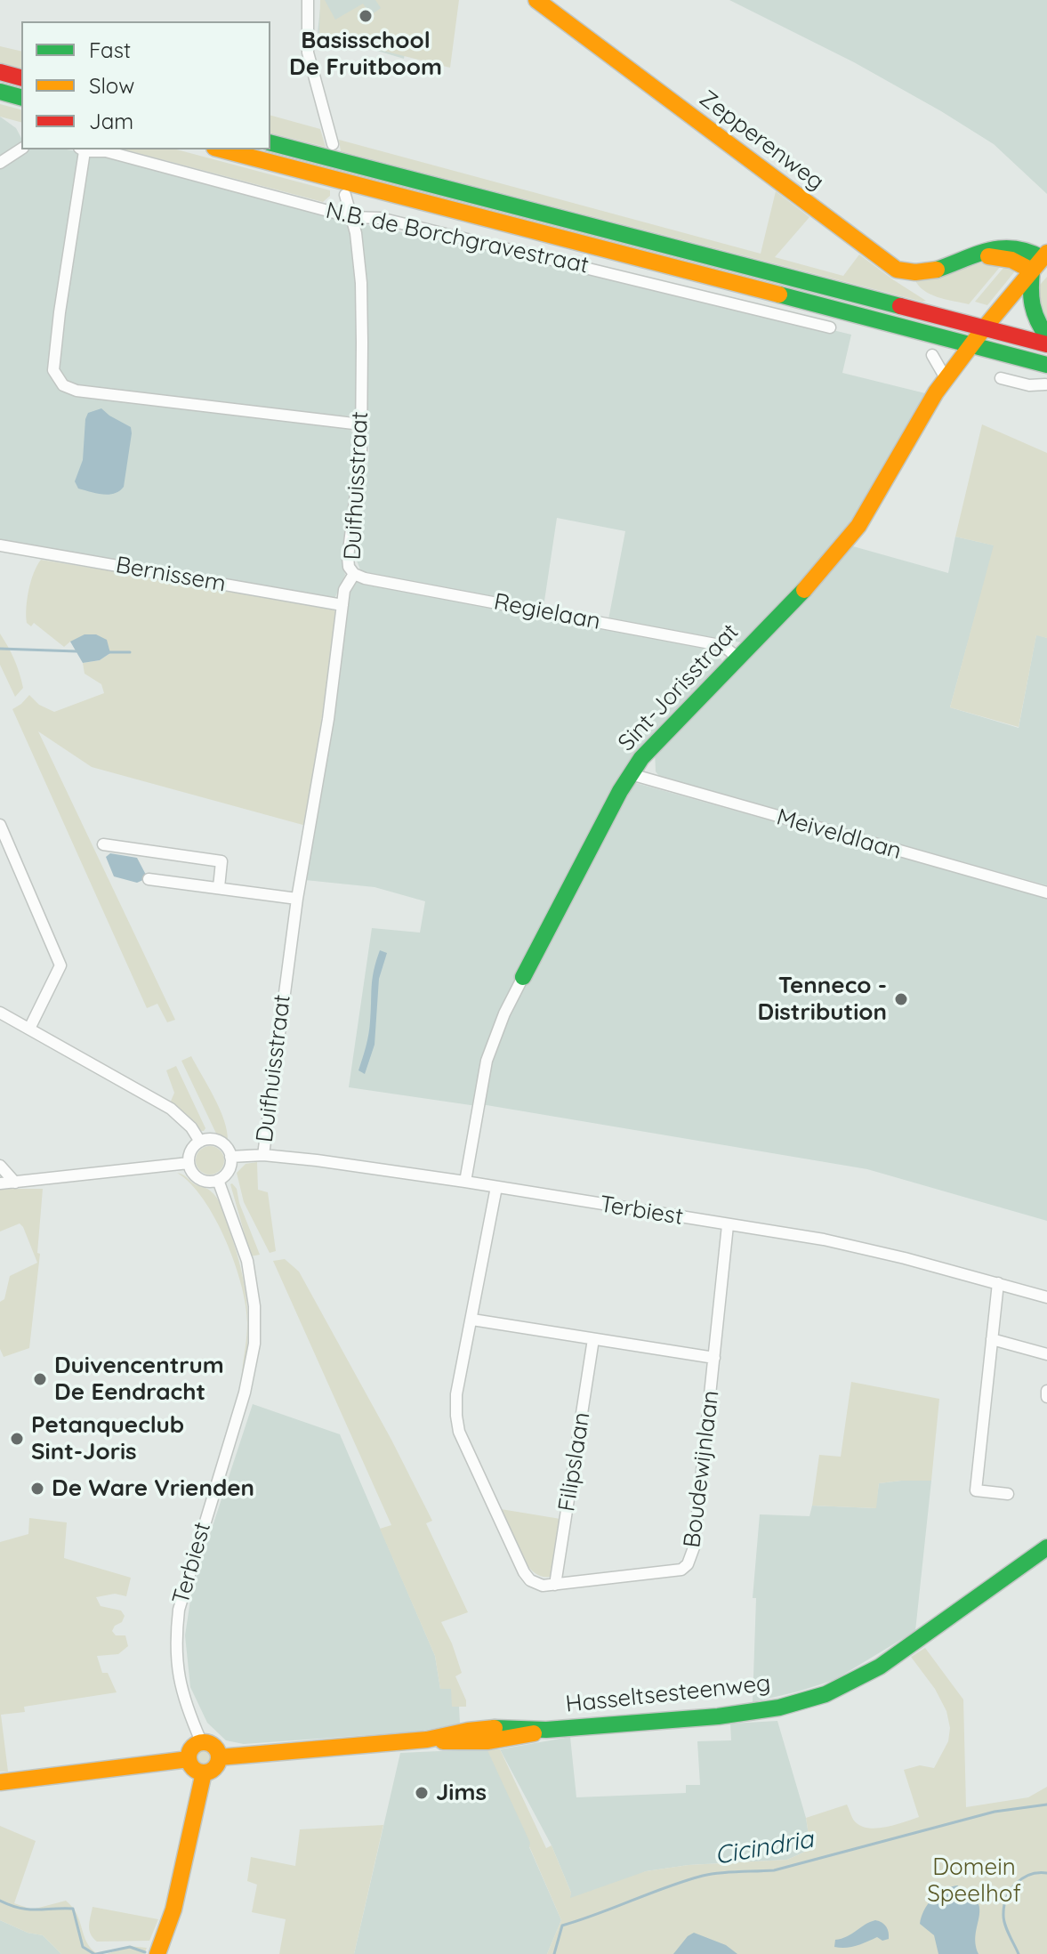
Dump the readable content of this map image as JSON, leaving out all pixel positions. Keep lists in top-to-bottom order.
{
  "streets": {
    "main road": ["Zepperenweg", "Sint-Jorisstraat", "Hasseltsesteenweg"],
    "street": [
      "N.B. de Borchgravestraat",
      "Duifhuisstraat",
      "Bernissem",
      "Regielaan",
      "Meiveldlaan",
      "Terbiest",
      "Filipslaan",
      "Boudewijnlaan"
    ]
  },
  "crossings": [
    ["Zepperenweg", "Sint-Jorisstraat"],
    ["N.B. de Borchgravestraat", "Duifhuisstraat"],
    ["Duifhuisstraat", "Bernissem"],
    ["Duifhuisstraat", "Regielaan"],
    ["Duifhuisstraat", "Terbiest"],
    ["Regielaan", "Sint-Jorisstraat"],
    ["Sint-Jorisstraat", "Meiveldlaan"],
    ["Sint-Jorisstraat", "Terbiest"],
    ["Terbiest", "Boudewijnlaan"],
    ["Terbiest", "Hasseltsesteenweg"],
    ["Filipslaan", "Boudewijnlaan"]
  ],
  "water": ["Cicindria"],
  "parks": ["Domein Speelhof"],
  "places": [
    "Basisschool De Fruitboom",
    "Tenneco - Distribution",
    "Duivencentrum De Eendracht",
    "Petanqueclub Sint-Joris",
    "De Ware Vrienden",
    "Jims"
  ],
  "legend": ["Fast", "Slow", "Jam"]
}
